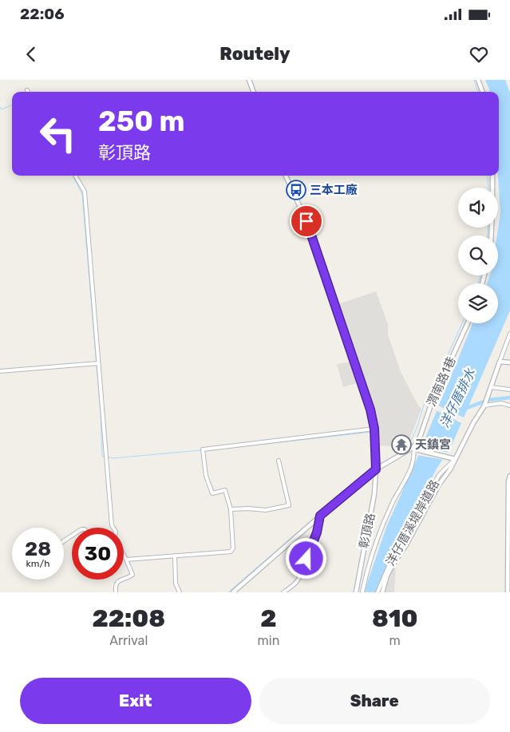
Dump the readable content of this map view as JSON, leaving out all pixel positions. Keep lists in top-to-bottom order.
{
  "streets": {
    "street": ["渭南路1巷", "洋仔厝溪堤岸道路", "彰頂路"]
  },
  "crossings": [
    ["渭南路1巷", "洋仔厝溪堤岸道路"]
  ],
  "water": ["洋仔厝排水"],
  "places": {
    "bus stop": ["三本工廠"],
    "temple": ["天鎮宮"]
  },
  "page": {
    "status": "22:06",
    "header": "Routely",
    "turn": ["250 m", "彰頂路"],
    "speed": "28 km/h",
    "limit": "30",
    "eta": [
      "22:08",
      "Arrival",
      "2",
      "min",
      "810",
      "m"
    ],
    "buttons": ["Exit", "Share"]
  }
}
